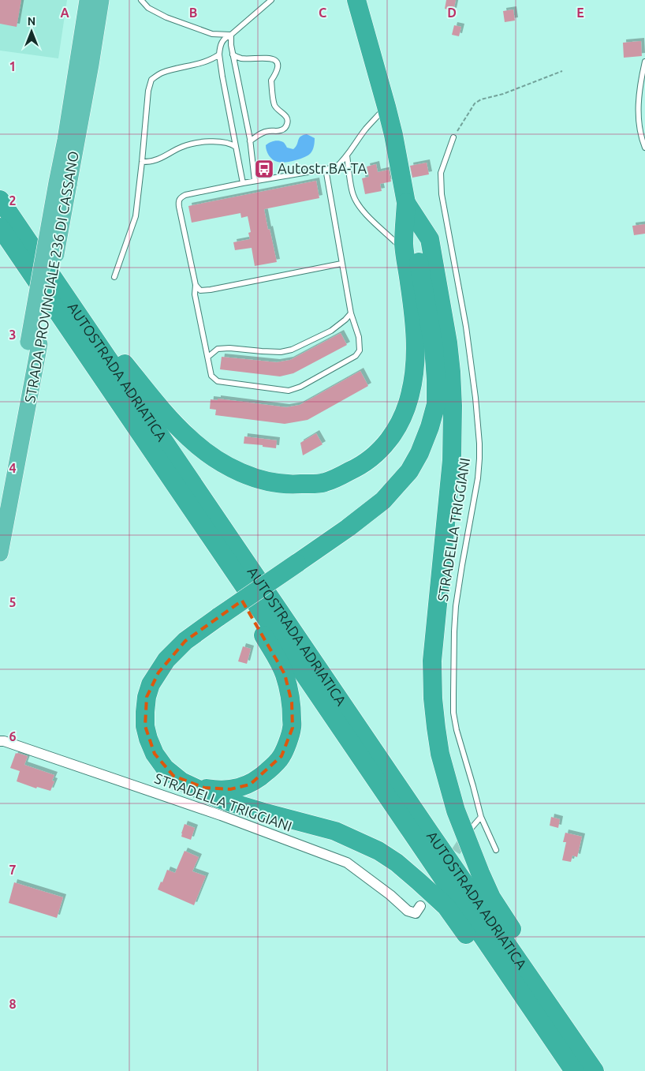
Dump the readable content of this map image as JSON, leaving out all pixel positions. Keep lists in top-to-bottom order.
{
  "streets": {
    "highway": ["STRADA PROVINCIALE 236 DI CASSANO", "AUTOSTRADA ADRIATICA"],
    "street": ["STRADELLA TRIGGIANI"]
  },
  "places": {
    "bus stop": ["Autostr.BA-TA"]
  },
  "north": "top",
  "grid": {
    "columns": [
      "A",
      "B",
      "C",
      "D",
      "E"
    ],
    "rows": [
      "1",
      "2",
      "3",
      "4",
      "5",
      "6",
      "7",
      "8"
    ]
  }
}
